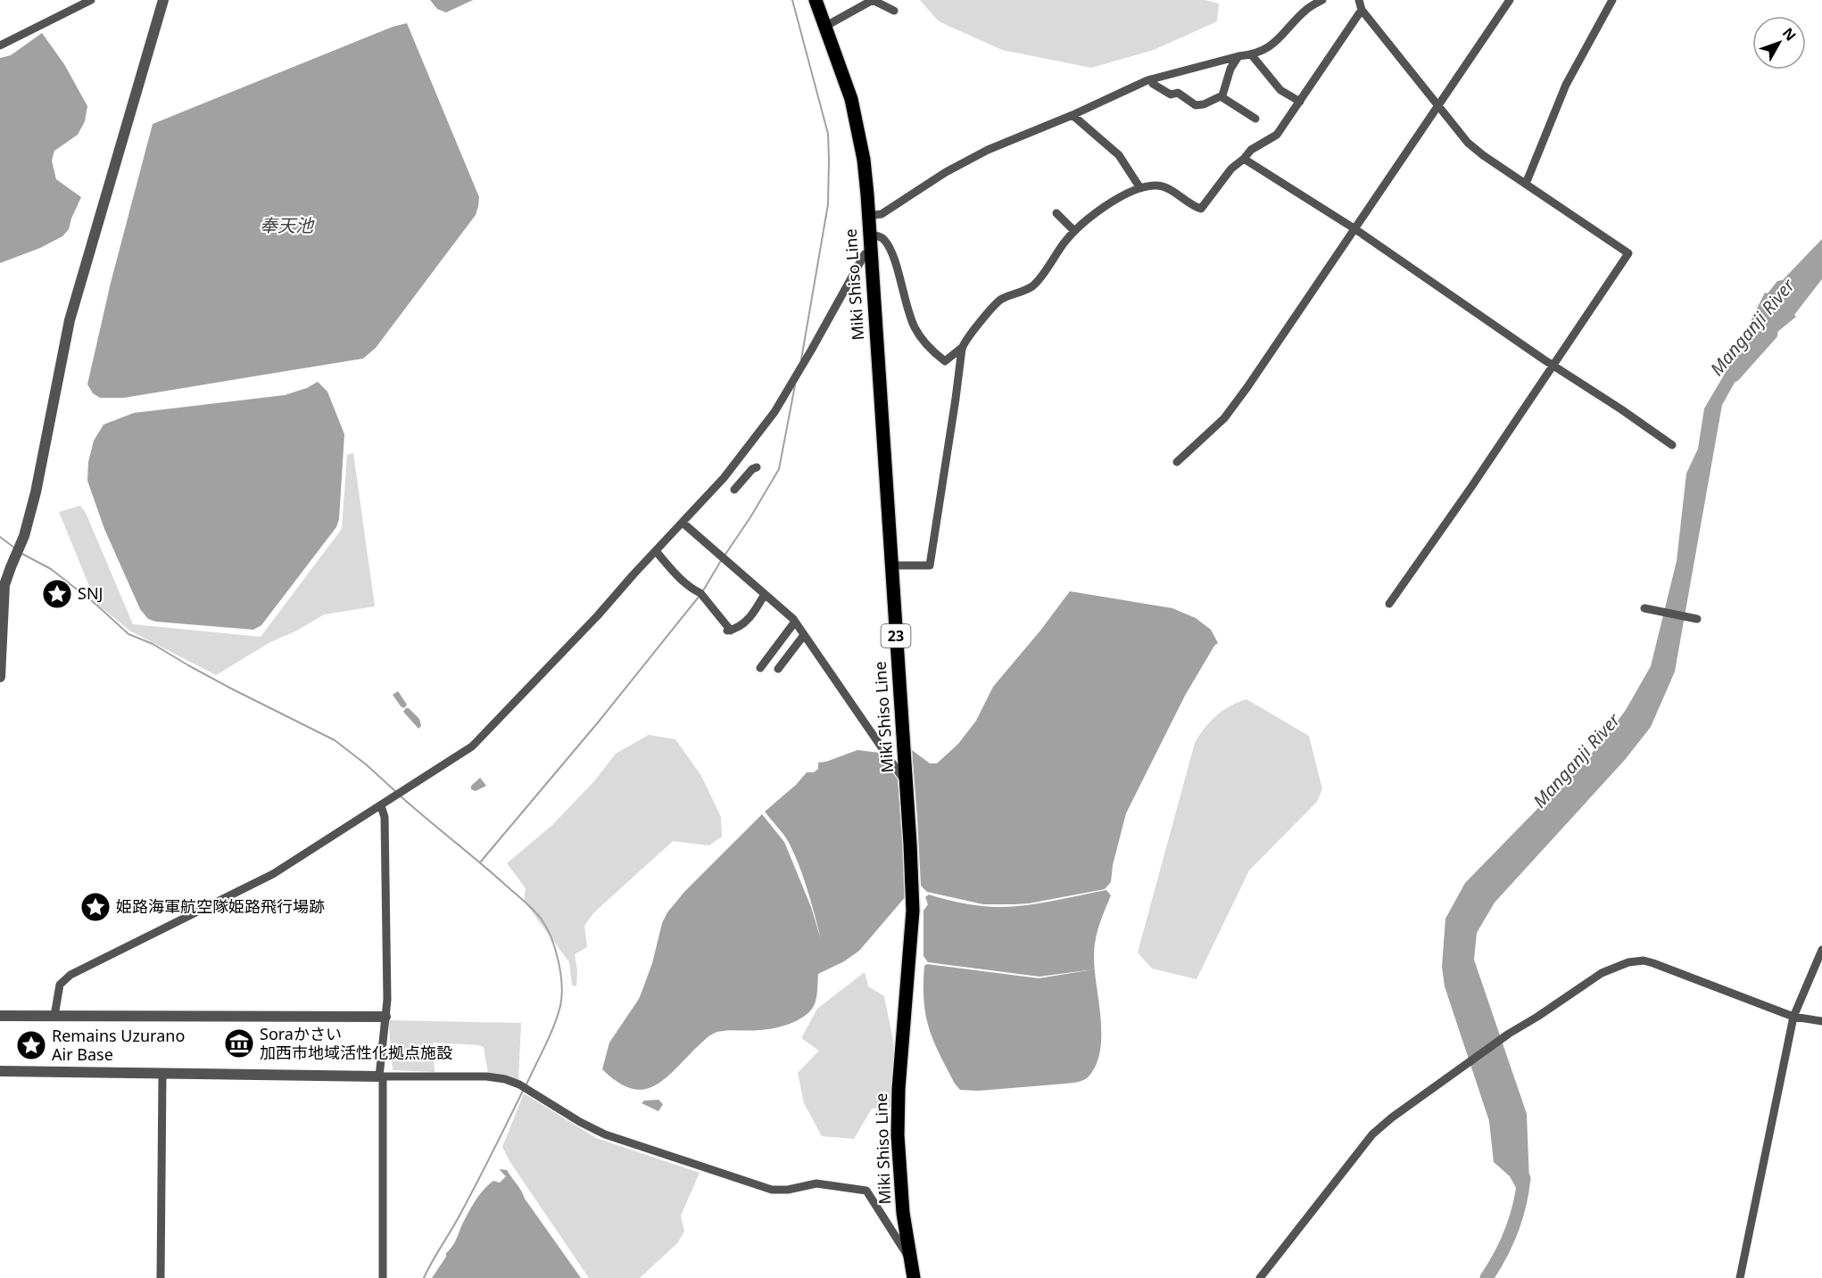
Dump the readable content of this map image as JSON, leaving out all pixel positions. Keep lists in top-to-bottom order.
{
  "streets": {
    "main road": ["Miki Shiso Line", "23"]
  },
  "water": ["奉天池", "Manganji River"],
  "places": {
    "place": ["SNJ", "姫路海軍航空隊姫路飛行場跡", "Remains Uzurano Air Base"],
    "museum": ["Soraかさい 加西市地域活性化拠点施設"]
  },
  "north": "top right"
}
